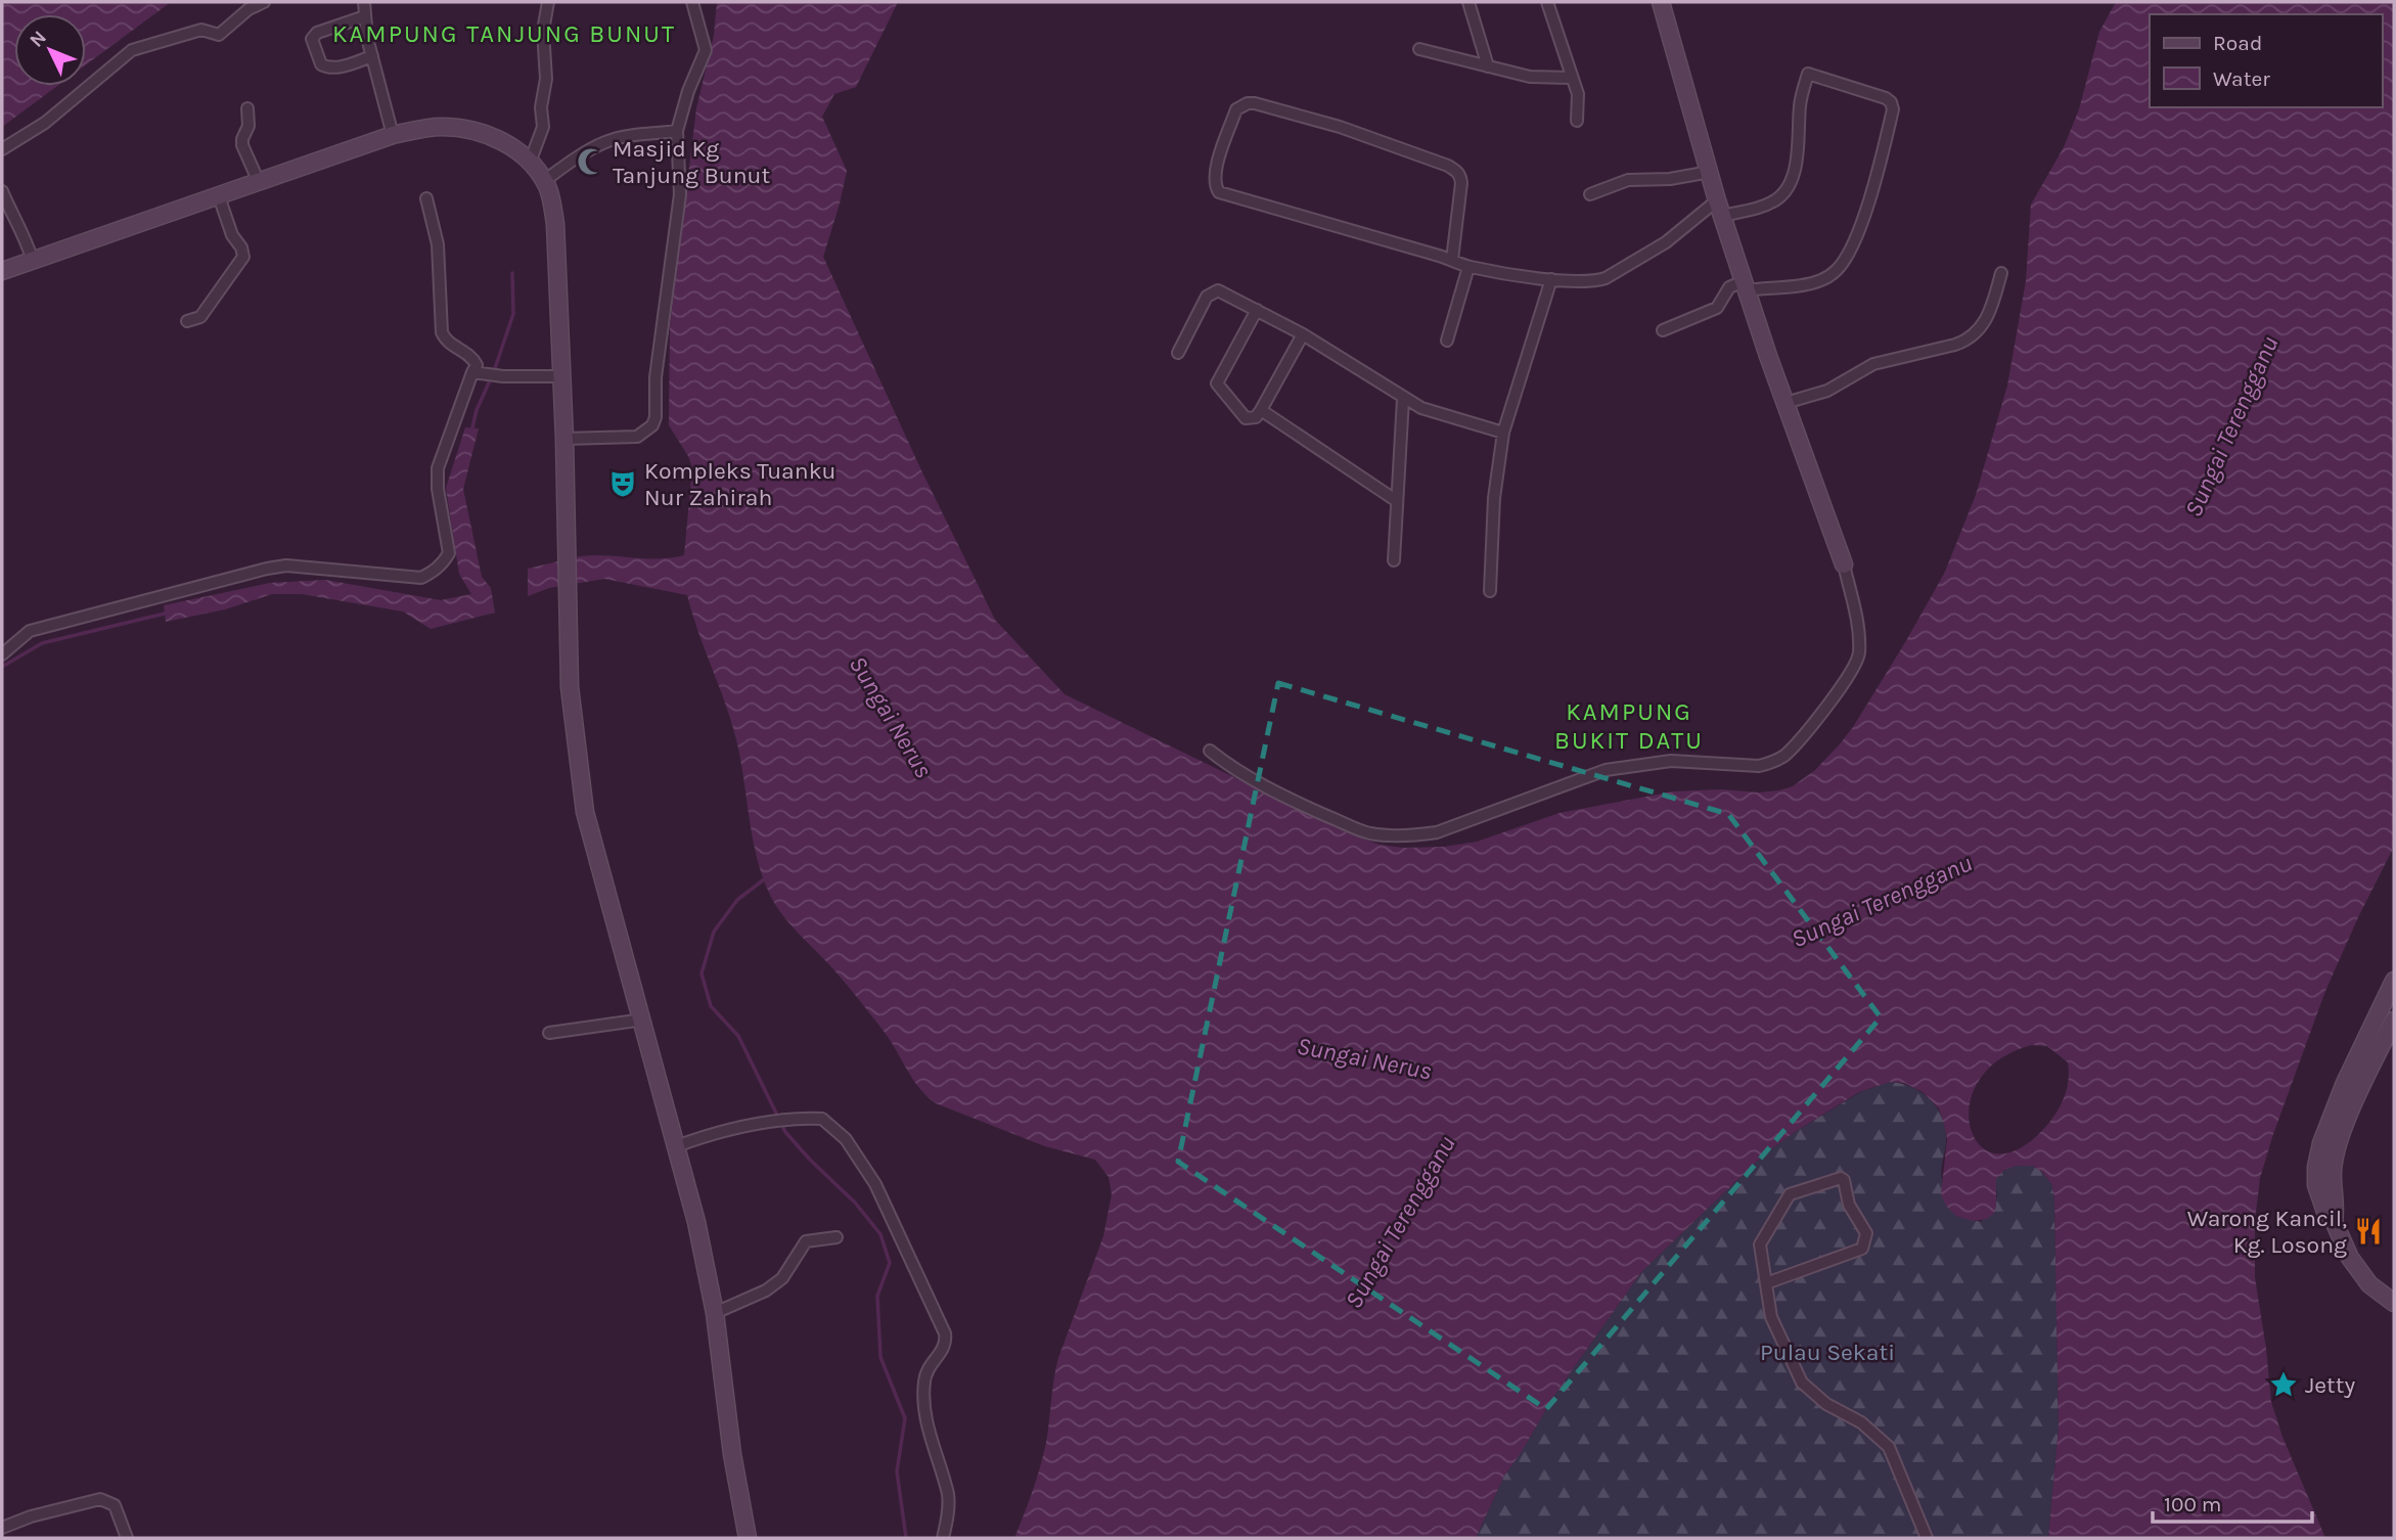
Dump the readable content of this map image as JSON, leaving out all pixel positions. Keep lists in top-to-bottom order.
{
  "districts": ["KAMPUNG TANJUNG BUNUT", "KAMPUNG BUKIT DATU"],
  "water": ["Sungai Terengganu", "Sungai Nerus"],
  "parks": ["Pulau Sekati"],
  "places": {
    "mosque": ["Masjid Kg Tanjung Bunut"],
    "theatre": ["Kompleks Tuanku Nur Zahirah"],
    "restaurant": ["Warong Kancil, Kg. Losong"],
    "place": ["Jetty"]
  },
  "legend": ["Road", "Water"],
  "scale_bar": "100 m",
  "north": "top left"
}
